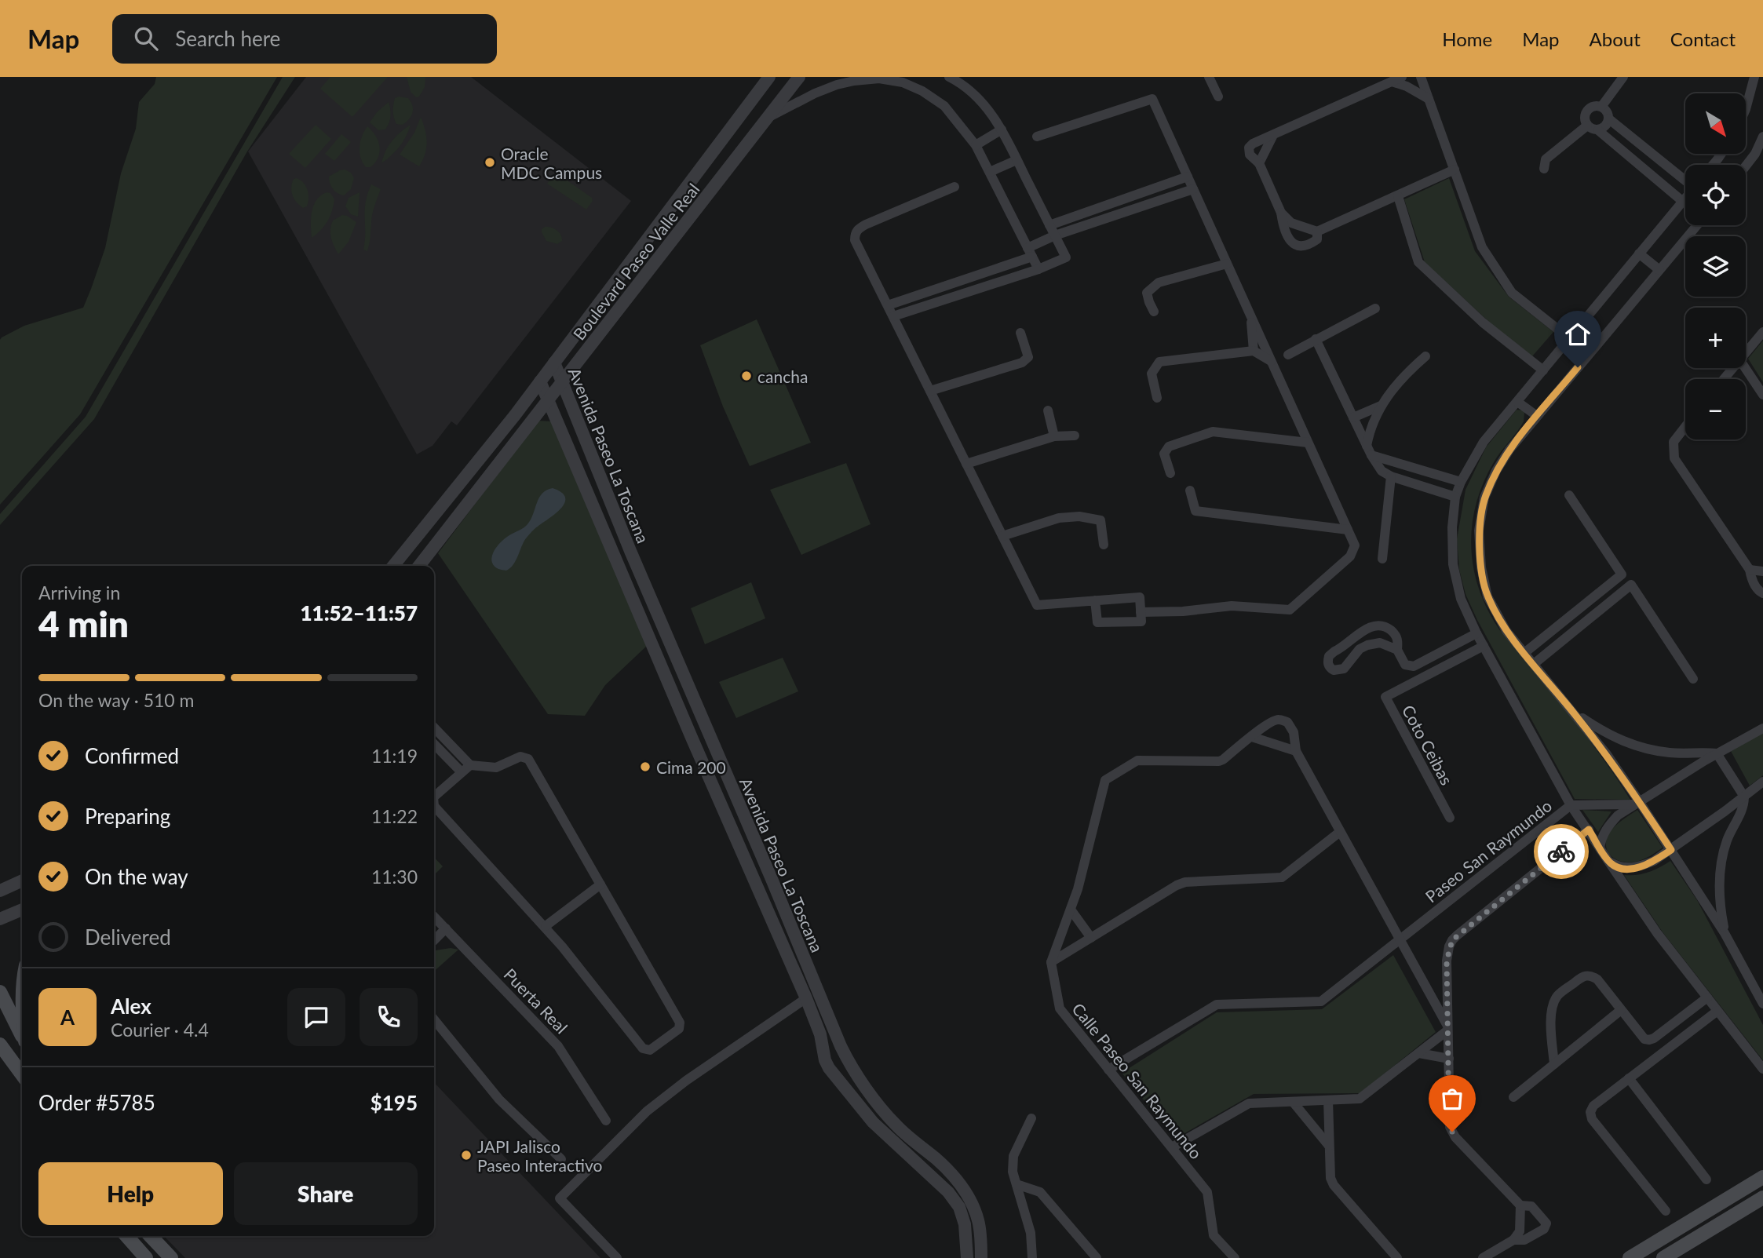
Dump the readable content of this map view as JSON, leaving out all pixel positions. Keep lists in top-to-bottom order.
{
  "streets": {
    "street": [
      "Boulevard Paseo Valle Real",
      "Avenida Paseo La Toscana",
      "Coto Ceibas",
      "Paseo San Raymundo",
      "Puerta Real",
      "Calle Paseo San Raymundo"
    ]
  },
  "crossings": [
    ["Boulevard Paseo Valle Real", "Avenida Paseo La Toscana"],
    ["Paseo San Raymundo", "Calle Paseo San Raymundo"]
  ],
  "places": [
    "Oracle MDC Campus",
    "cancha",
    "Cima 200",
    "JAPI Jalisco Paseo Interactivo"
  ],
  "north": "bottom right",
  "page": {
    "header": "Map",
    "search": "Search here",
    "nav": [
      "Home",
      "Map",
      "About",
      "Contact"
    ],
    "map_buttons": ["+", "−"],
    "heading": ["4 min", "Arriving in", "11:52–11:57"],
    "panel": [
      "Alex",
      "Courier · 4.4",
      "Order #5785",
      "$195"
    ],
    "bar": "On the way · 510 m",
    "list": [
      ["Confirmed", "11:19"],
      ["Preparing", "11:22"],
      ["On the way", "11:30"],
      "Delivered"
    ],
    "round": "A",
    "buttons": ["Help", "Share"]
  }
}
